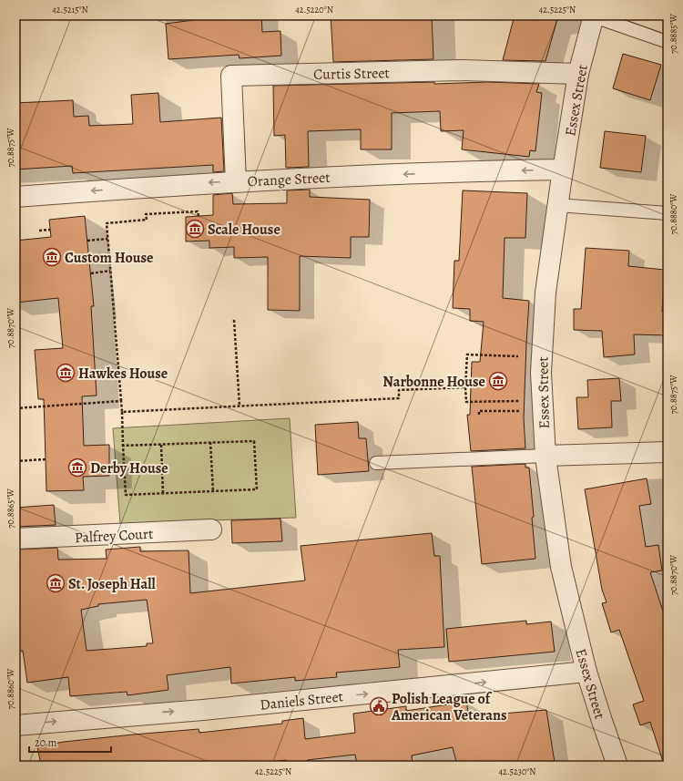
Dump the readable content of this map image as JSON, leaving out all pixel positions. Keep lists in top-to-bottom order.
{
  "streets": {
    "street": [
      "Curtis Street",
      "Essex Street",
      "Orange Street",
      "Palfrey Court",
      "Daniels Street"
    ]
  },
  "crossings": [
    ["Curtis Street", "Essex Street"],
    ["Curtis Street", "Orange Street"],
    ["Essex Street", "Orange Street"],
    ["Essex Street", "Daniels Street"]
  ],
  "one_way": ["Orange Street", "Daniels Street"],
  "places": {
    "museum": [
      "Scale House",
      "Custom House",
      "Hawkes House",
      "Narbonne House",
      "Derby House",
      "St. Joseph Hall"
    ],
    "public building": ["Polish League of American Veterans"]
  },
  "scale_bar": "20 m",
  "coordinates": [
    "42.5215°N",
    "42.5220°N",
    "42.5225°N",
    "70.8885°W",
    "70.8875°W",
    "70.8880°W",
    "70.8870°W",
    "70.8865°W",
    "70.8860°W",
    "42.5230°N"
  ]
}
